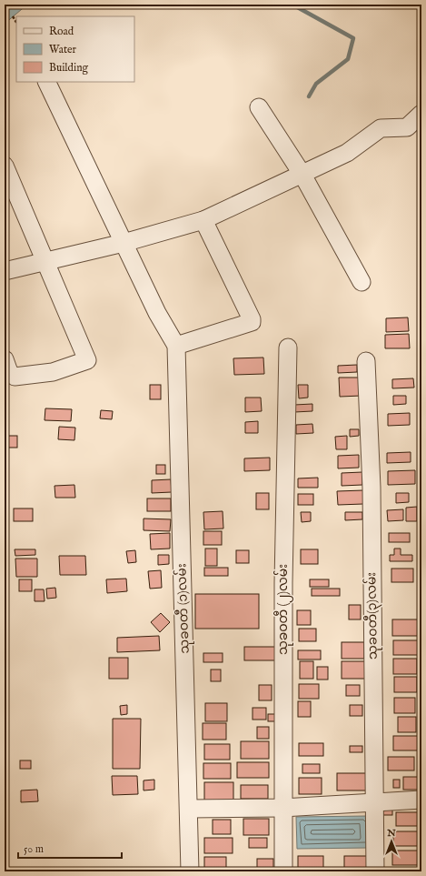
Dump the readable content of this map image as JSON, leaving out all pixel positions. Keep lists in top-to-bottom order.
{
  "streets": {
    "street": ["သုခဝတီ (၁)လမ်း", "သုခဝတီ (၂)လမ်း", "သုခဝတီ(၃)လမ်း"]
  },
  "legend": ["Road", "Water", "Building"],
  "scale_bar": "50 m",
  "north": "top"
}
